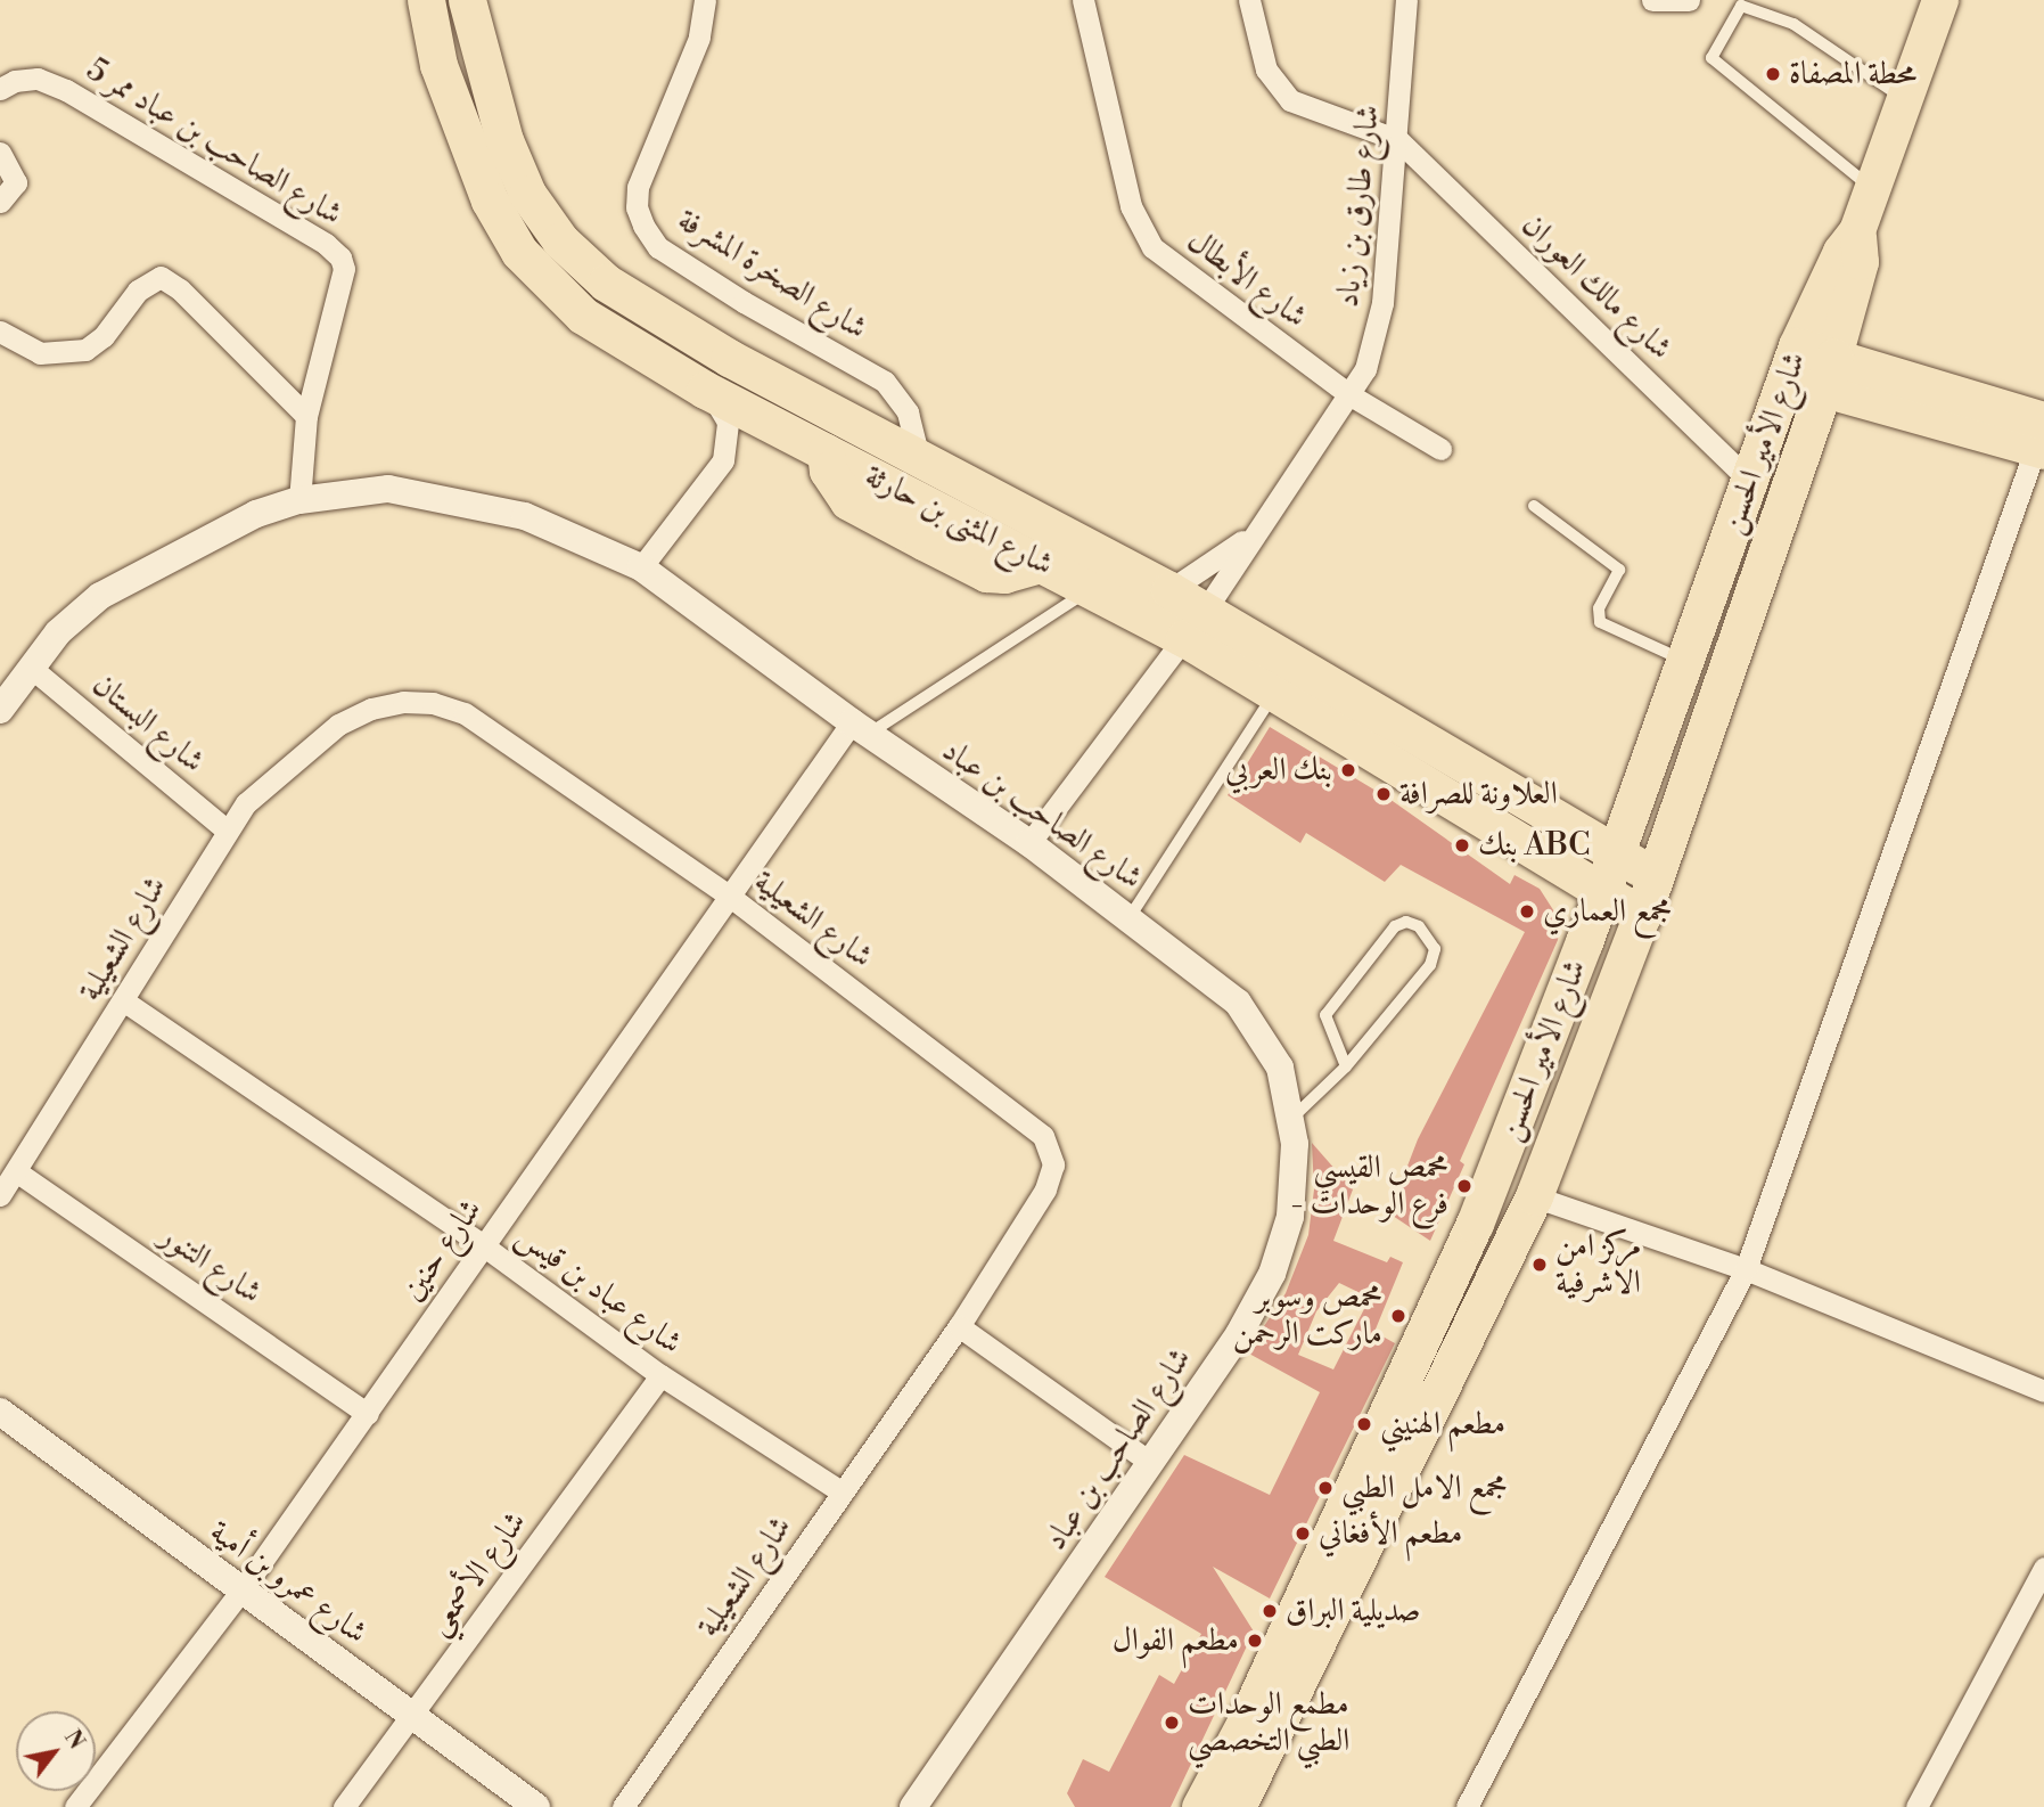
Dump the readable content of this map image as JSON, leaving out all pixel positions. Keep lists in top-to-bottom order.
{
  "streets": {
    "highway": ["شارع الأمير الحسن", "شارع المثنى بن حارثة"],
    "street": [
      "شارع الصاحب بن عباد ممر 5",
      "شارع طارق بن زياد",
      "شارع الصخرة المشرفة",
      "شارع الأبطال",
      "شارع مالك العوران",
      "شارع البستان",
      "شارع الصاحب بن عباد",
      "شارع الشعيلية",
      "شارع حنين",
      "شارع التنور",
      "شارع عباد بن قيس",
      "شارع الأصمعي",
      "شارع عمرو بن أمية"
    ]
  },
  "crossings": [
    ["شارع الصاحب بن عباد ممر 5", "شارع الصاحب بن عباد"],
    ["شارع طارق بن زياد", "شارع الأبطال"],
    ["شارع طارق بن زياد", "شارع مالك العوران"],
    ["شارع طارق بن زياد", "شارع المثنى بن حارثة"],
    ["شارع طارق بن زياد", "شارع الصاحب بن عباد"],
    ["شارع الصخرة المشرفة", "شارع المثنى بن حارثة"],
    ["شارع مالك العوران", "شارع الأمير الحسن"],
    ["شارع الأمير الحسن", "شارع المثنى بن حارثة"],
    ["شارع البستان", "شارع الصاحب بن عباد"],
    ["شارع البستان", "شارع الشعيلية"],
    ["شارع الصاحب بن عباد", "شارع حنين"],
    ["شارع الشعيلية", "شارع حنين"],
    ["شارع الشعيلية", "شارع التنور"],
    ["شارع الشعيلية", "شارع عباد بن قيس"],
    ["شارع حنين", "شارع التنور"],
    ["شارع حنين", "شارع عباد بن قيس"],
    ["شارع حنين", "شارع عمرو بن أمية"],
    ["شارع عباد بن قيس", "شارع الأصمعي"],
    ["شارع الأصمعي", "شارع عمرو بن أمية"]
  ],
  "places": [
    "محطة المصفاة",
    "بنك العربي",
    "العلاونة للصرافة",
    "بنك ABC",
    "مجمع العماري",
    "محمص القيسي - فرع الوحدات",
    "مركز امن الاشرفية",
    "محمص وسوبر ماركت الرحمن",
    "مطعم الهنيني",
    "مجمع الامل الطبي",
    "مطعم الأفغاني",
    "صديلية البراق",
    "مطعم الفوال",
    "مطمع الوحدات الطبي التخصصي"
  ],
  "north": "top right"
}
